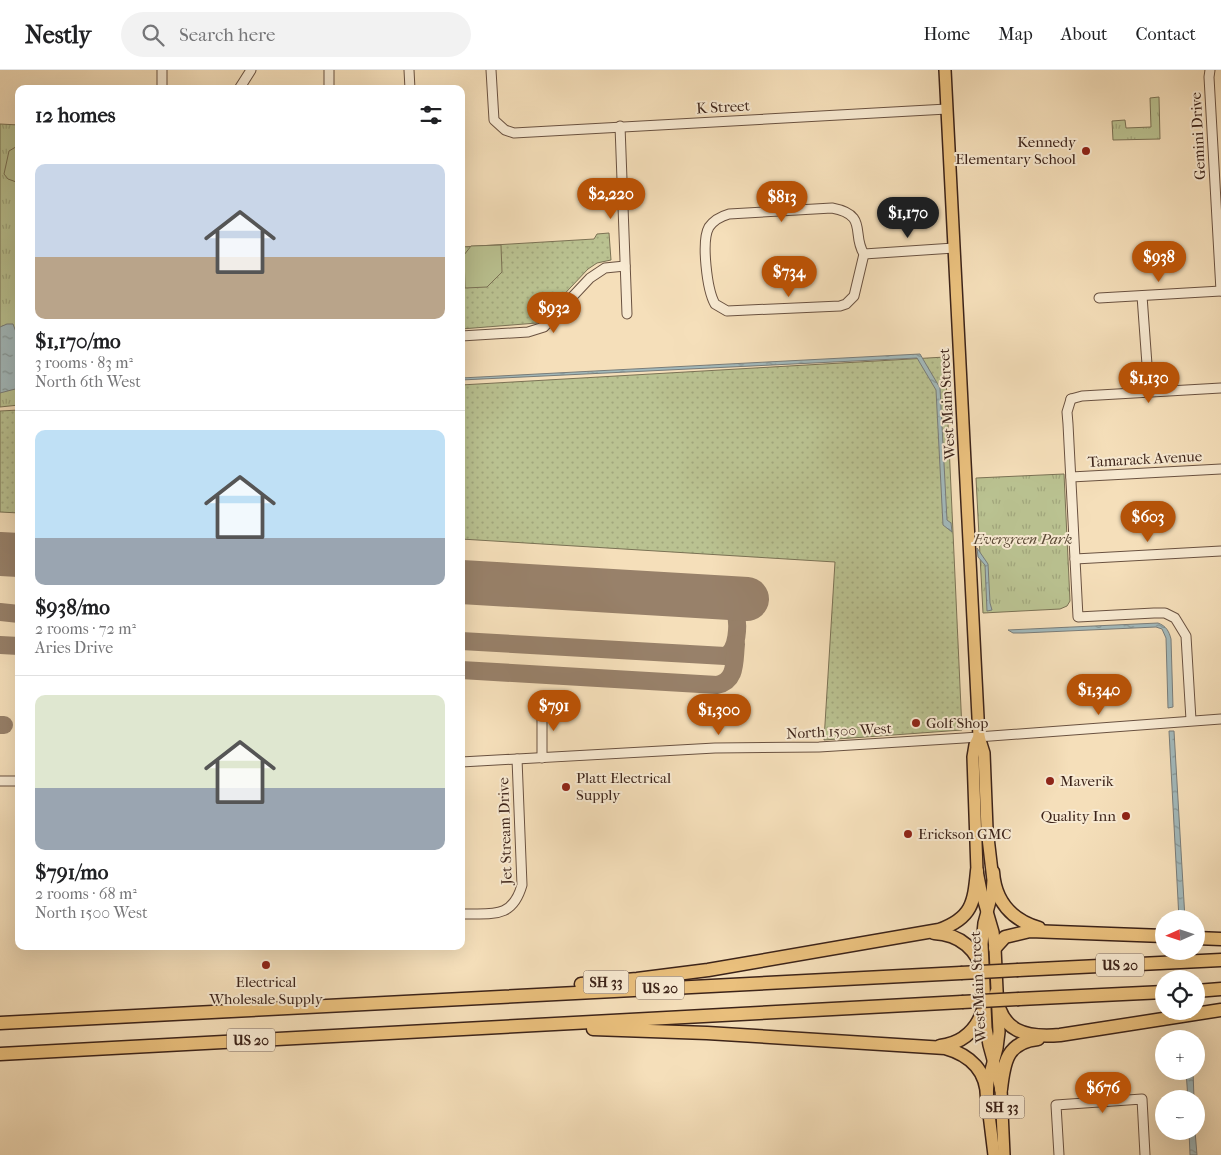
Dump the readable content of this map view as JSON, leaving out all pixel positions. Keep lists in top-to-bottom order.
{
  "streets": {
    "highway": ["US 20", "SH 33"],
    "main road": ["West Main Street"],
    "street": [
      "K Street",
      "Gemini Drive",
      "Tamarack Avenue",
      "North 1500 West",
      "Jet Stream Drive"
    ]
  },
  "crossings": [
    ["K Street", "West Main Street"],
    ["West Main Street", "North 1500 West"],
    ["West Main Street", "SH 33"],
    ["North 1500 West", "Jet Stream Drive"],
    ["US 20", "SH 33"]
  ],
  "parks": ["Evergreen Park"],
  "places": [
    "Kennedy Elementary School",
    "Golf Shop",
    "Maverik",
    "Platt Electrical Supply",
    "Quality Inn",
    "Erickson GMC",
    "Electrical Wholesale Supply"
  ],
  "north": "left",
  "page": {
    "header": "Nestly",
    "search": "Search here",
    "nav": [
      "Home",
      "Map",
      "About",
      "Contact"
    ],
    "heading": "12 homes",
    "list": [
      {
        "name": "$1,170/mo",
        "note": "3 rooms · 83 m² · North 6th West"
      },
      {
        "name": "$938/mo",
        "note": "2 rooms · 72 m² · Aries Drive"
      },
      {
        "name": "$791/mo",
        "note": "2 rooms · 68 m² · North 1500 West"
      }
    ],
    "price": [
      "$2,220",
      "$813",
      "$1,170",
      "$938",
      "$734",
      "$932",
      "$1,130",
      "$603",
      "$1,340",
      "$791",
      "$1,300",
      "$676"
    ],
    "map_buttons": ["+", "−"]
  }
}
